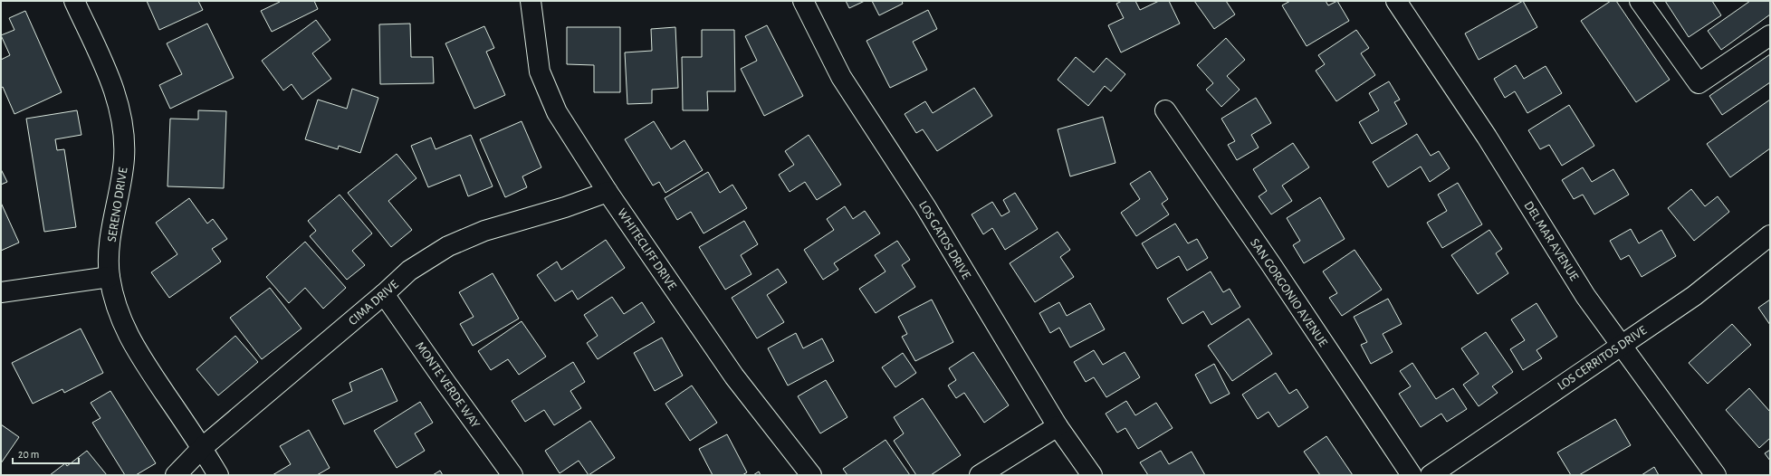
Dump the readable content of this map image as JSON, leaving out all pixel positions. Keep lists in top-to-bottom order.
{
  "streets": {
    "street": [
      "SERENO DRIVE",
      "LOS GATOS DRIVE",
      "DEL MAR AVENUE",
      "WHITECLIFF DRIVE",
      "SAN GORGONIO AVENUE",
      "CIMA DRIVE",
      "LOS CERRITOS DRIVE",
      "MONTE VERDE WAY"
    ]
  },
  "crossings": [
    ["SERENO DRIVE", "CIMA DRIVE"],
    ["DEL MAR AVENUE", "LOS CERRITOS DRIVE"],
    ["WHITECLIFF DRIVE", "CIMA DRIVE"],
    ["CIMA DRIVE", "MONTE VERDE WAY"]
  ],
  "scale_bar": "20 m"
}
